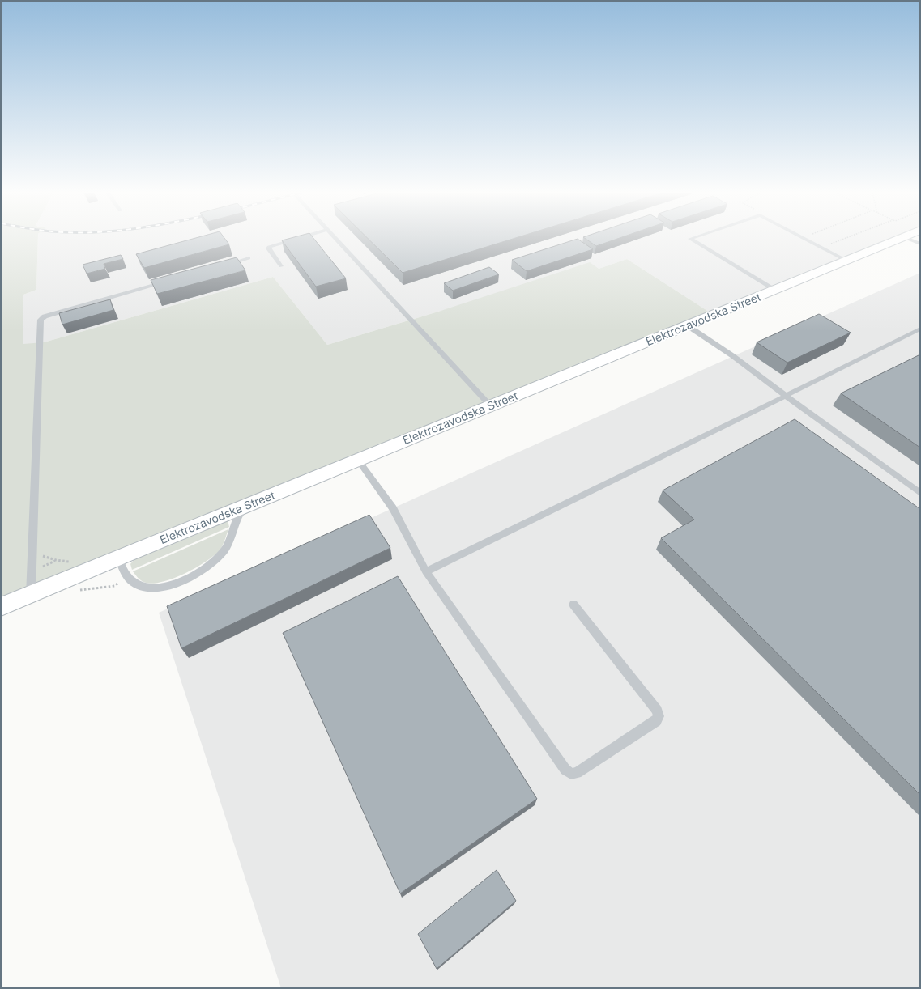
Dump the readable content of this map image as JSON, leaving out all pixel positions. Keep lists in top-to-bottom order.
{
  "streets": {
    "main road": ["Elektrozavodska Street"]
  }
}
